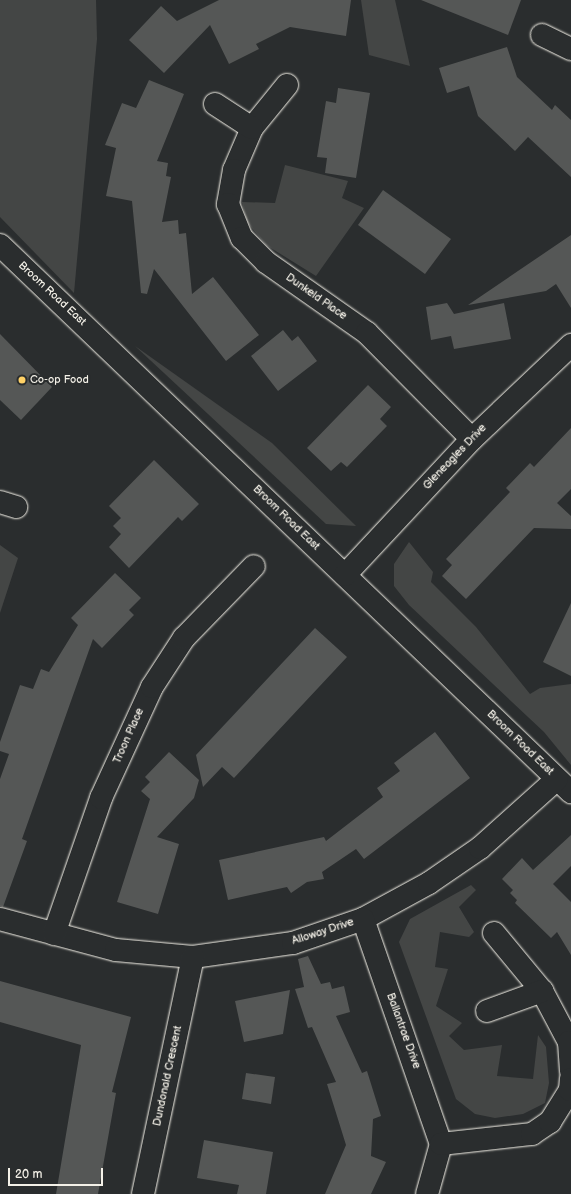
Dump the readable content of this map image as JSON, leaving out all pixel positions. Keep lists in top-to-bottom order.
{
  "streets": {
    "street": [
      "Broom Road East",
      "Dunkeld Place",
      "Gleneagles Drive",
      "Troon Place",
      "Alloway Drive",
      "Ballantrae Drive",
      "Dundonald Crescent"
    ]
  },
  "crossings": [
    ["Broom Road East", "Gleneagles Drive"],
    ["Broom Road East", "Alloway Drive"],
    ["Dunkeld Place", "Gleneagles Drive"],
    ["Troon Place", "Alloway Drive"],
    ["Alloway Drive", "Ballantrae Drive"],
    ["Alloway Drive", "Dundonald Crescent"]
  ],
  "places": ["Co-op Food"],
  "scale_bar": "20 m"
}
